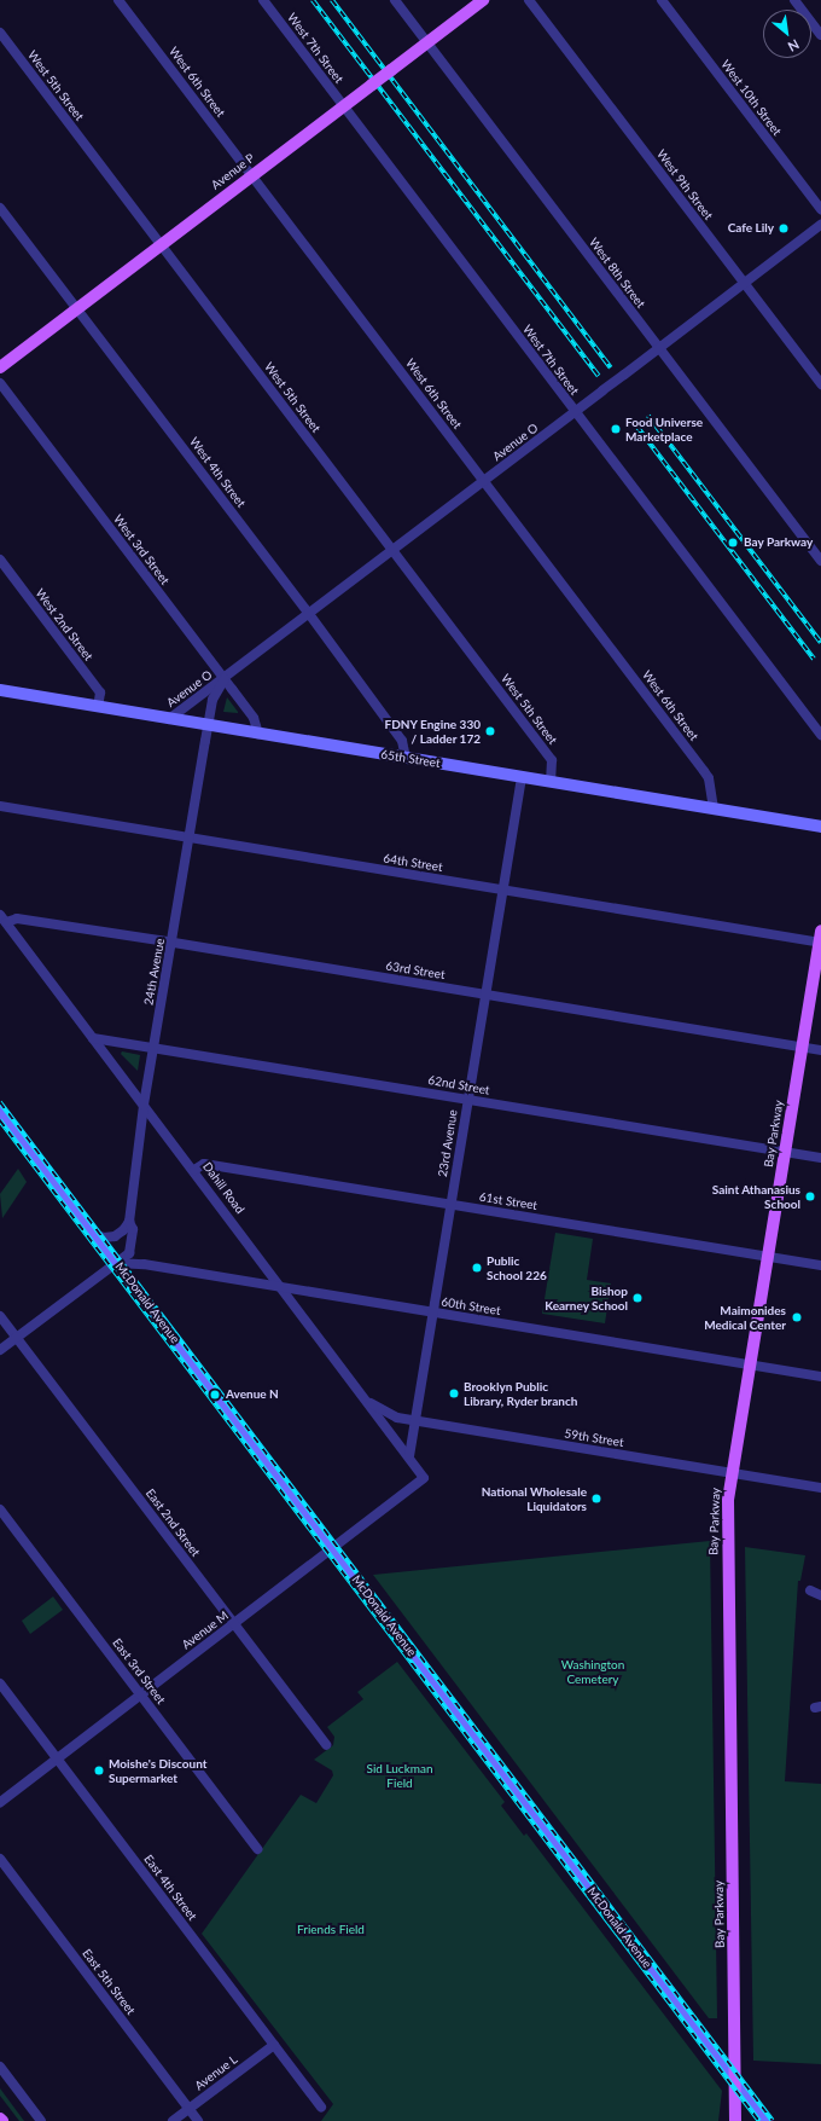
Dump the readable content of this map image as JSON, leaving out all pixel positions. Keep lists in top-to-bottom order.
{
  "streets": {
    "main road": [
      "Avenue P",
      "65th Street",
      "Bay Parkway",
      "McDonald Avenue"
    ],
    "street": [
      "West 7th Street",
      "West 6th Street",
      "West 5th Street",
      "West 10th Street",
      "West 9th Street",
      "West 8th Street",
      "Avenue O",
      "West 4th Street",
      "West 3rd Street",
      "West 2nd Street",
      "64th Street",
      "63rd Street",
      "24th Avenue",
      "62nd Street",
      "23rd Avenue",
      "Dahill Road",
      "61st Street",
      "60th Street",
      "59th Street",
      "East 2nd Street",
      "Avenue M",
      "East 3rd Street",
      "East 4th Street",
      "East 5th Street",
      "Avenue L"
    ]
  },
  "crossings": [
    ["West 7th Street", "Avenue P"],
    ["West 7th Street", "Avenue O"],
    ["West 6th Street", "Avenue P"],
    ["West 6th Street", "Avenue O"],
    ["West 6th Street", "65th Street"],
    ["West 5th Street", "Avenue P"],
    ["West 5th Street", "Avenue O"],
    ["West 5th Street", "65th Street"],
    ["Avenue P", "West 8th Street"],
    ["Avenue P", "West 4th Street"],
    ["West 9th Street", "Avenue O"],
    ["West 8th Street", "Avenue O"],
    ["Avenue O", "West 4th Street"],
    ["Avenue O", "West 3rd Street"],
    ["Avenue O", "65th Street"],
    ["Avenue O", "24th Avenue"],
    ["West 4th Street", "65th Street"],
    ["West 3rd Street", "65th Street"],
    ["West 2nd Street", "65th Street"],
    ["65th Street", "24th Avenue"],
    ["65th Street", "23rd Avenue"],
    ["64th Street", "24th Avenue"],
    ["64th Street", "Bay Parkway"],
    ["64th Street", "23rd Avenue"],
    ["63rd Street", "24th Avenue"],
    ["63rd Street", "Bay Parkway"],
    ["63rd Street", "23rd Avenue"],
    ["63rd Street", "Dahill Road"],
    ["24th Avenue", "62nd Street"],
    ["24th Avenue", "Dahill Road"],
    ["24th Avenue", "McDonald Avenue"],
    ["24th Avenue", "60th Street"],
    ["62nd Street", "Bay Parkway"],
    ["62nd Street", "23rd Avenue"],
    ["62nd Street", "Dahill Road"],
    ["Bay Parkway", "61st Street"],
    ["Bay Parkway", "McDonald Avenue"],
    ["Bay Parkway", "60th Street"],
    ["Bay Parkway", "59th Street"],
    ["23rd Avenue", "Dahill Road"],
    ["23rd Avenue", "61st Street"],
    ["23rd Avenue", "60th Street"],
    ["23rd Avenue", "59th Street"],
    ["Dahill Road", "61st Street"],
    ["Dahill Road", "60th Street"],
    ["Dahill Road", "59th Street"],
    ["Dahill Road", "Avenue M"],
    ["McDonald Avenue", "60th Street"],
    ["McDonald Avenue", "Avenue M"],
    ["East 2nd Street", "Avenue M"],
    ["Avenue M", "East 3rd Street"],
    ["Avenue M", "East 4th Street"],
    ["East 4th Street", "Avenue L"],
    ["East 5th Street", "Avenue L"]
  ],
  "parks": ["Washington Cemetery", "Sid Luckman Field", "Friends Field"],
  "places": [
    "Cafe Lily",
    "Food Universe Marketplace",
    "Bay Parkway",
    "FDNY Engine 330 / Ladder 172",
    "Saint Athanasius School",
    "Public School 226",
    "Bishop Kearney School",
    "Maimonides Medical Center",
    "Brooklyn Public Library, Ryder branch",
    "Avenue N",
    "National Wholesale Liquidators",
    "Moishe's Discount Supermarket"
  ],
  "north": "bottom right"
}
